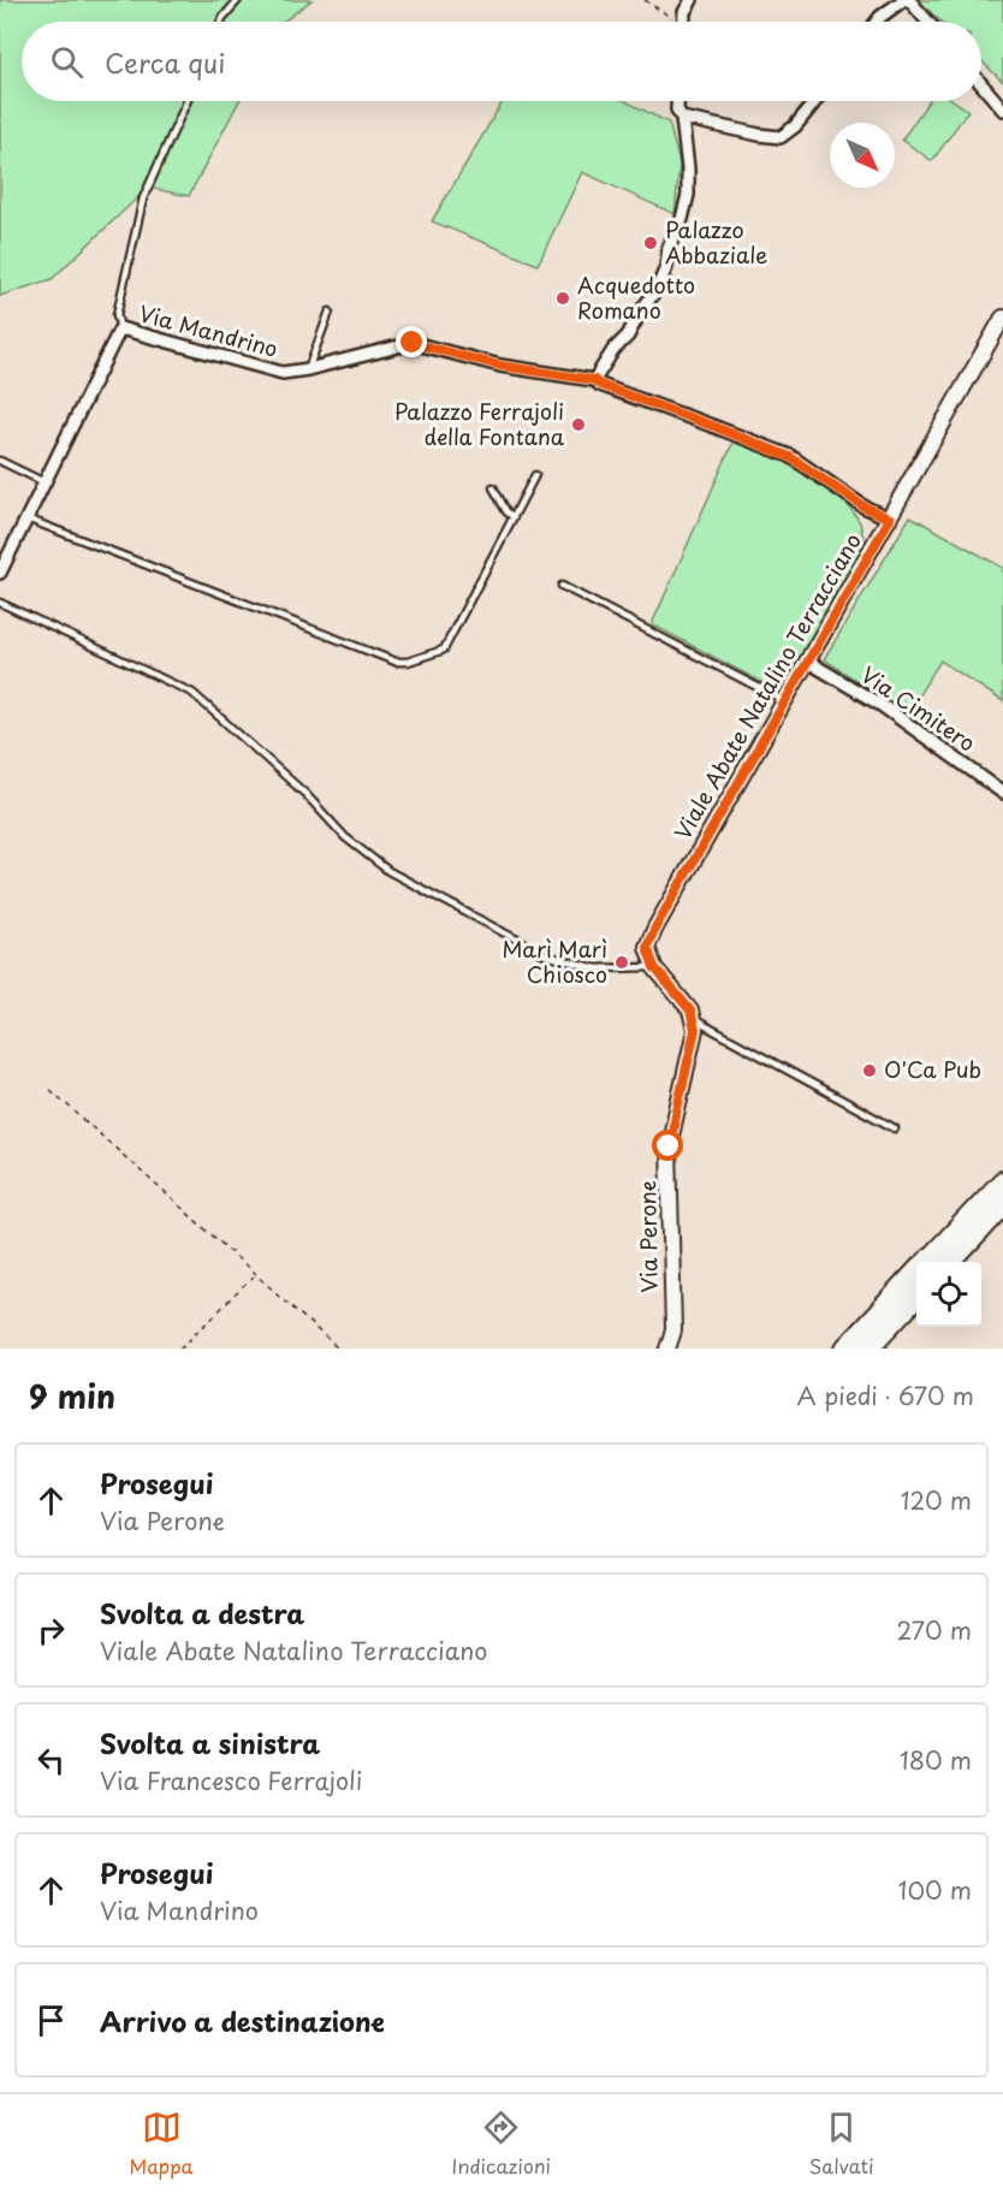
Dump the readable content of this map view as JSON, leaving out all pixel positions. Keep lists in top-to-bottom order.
{
  "streets": {
    "street": [
      "Via Mandrino",
      "Viale Abate Natalino Terracciano",
      "Via Cimitero",
      "Via Perone"
    ]
  },
  "crossings": [
    ["Via Mandrino", "Viale Abate Natalino Terracciano"],
    ["Viale Abate Natalino Terracciano", "Via Cimitero"]
  ],
  "places": [
    "Palazzo Abbaziale",
    "Acquedotto Romano",
    "Palazzo Ferrajoli della Fontana",
    "Marì Marì Chiosco",
    "O'Ca Pub"
  ],
  "north": "bottom right",
  "page": {
    "search": "Cerca qui",
    "heading": ["9 min", "A piedi · 670 m"],
    "list": [
      ["Prosegui", "Via Perone", "120 m"],
      ["Svolta a destra", "Viale Abate Natalino Terracciano", "270 m"],
      ["Svolta a sinistra", "Via Francesco Ferrajoli", "180 m"],
      ["Prosegui", "Via Mandrino", "100 m"],
      "Arrivo a destinazione"
    ],
    "nav": ["Mappa", "Indicazioni", "Salvati"]
  }
}
